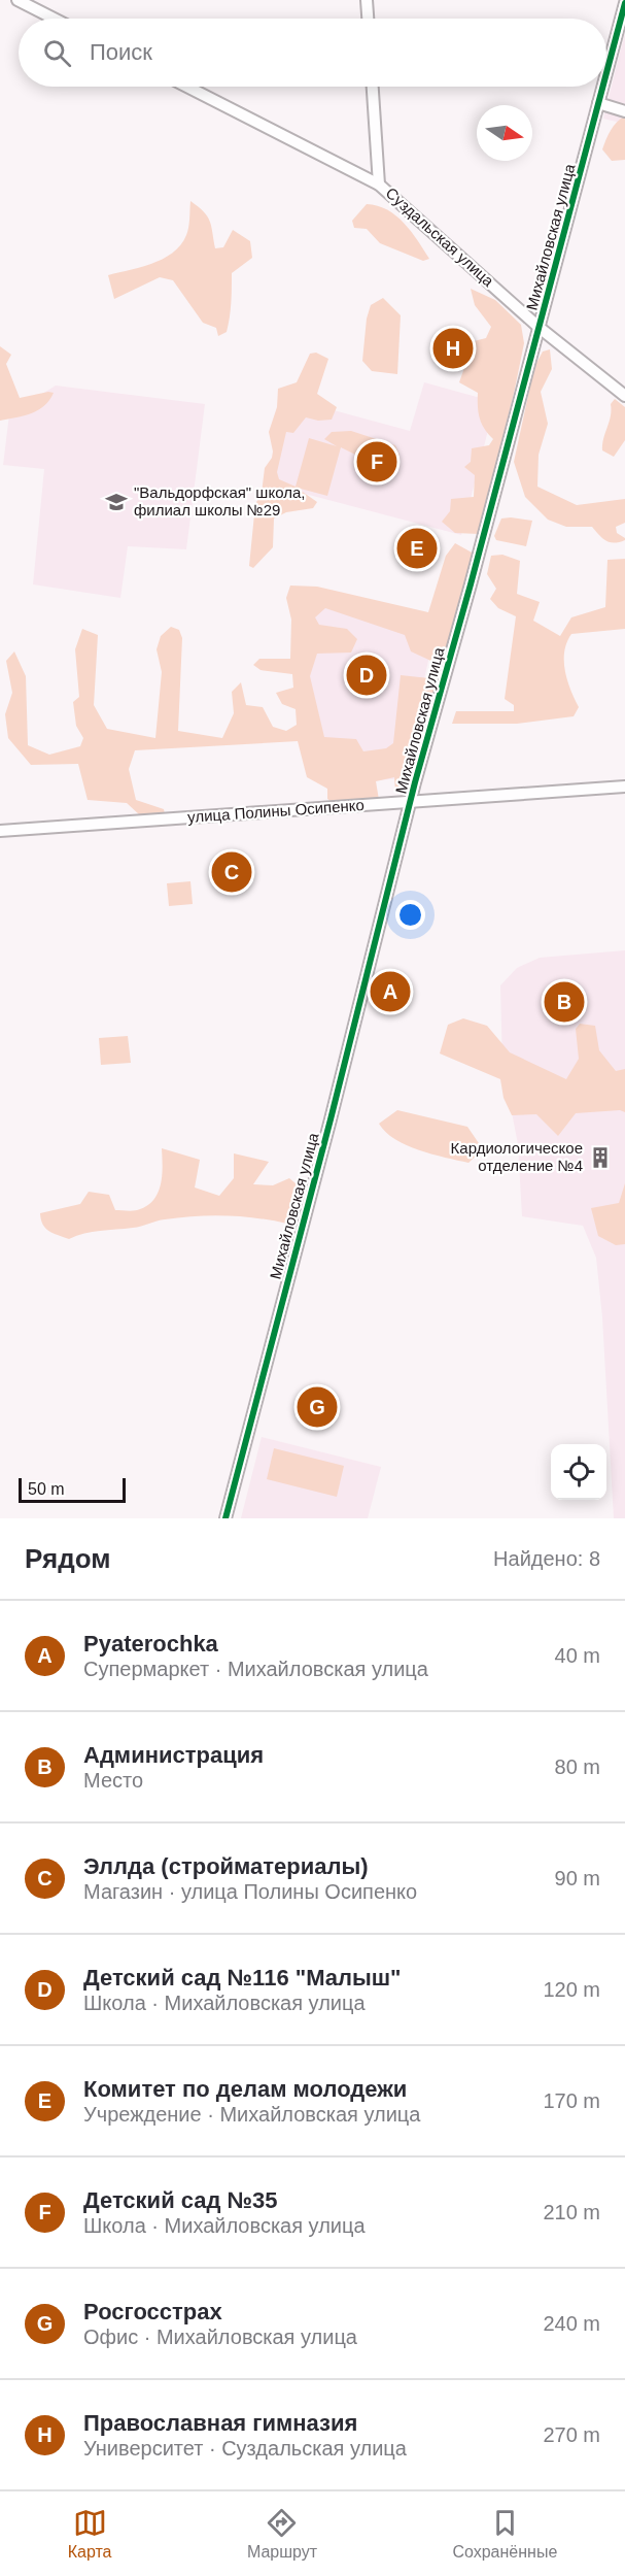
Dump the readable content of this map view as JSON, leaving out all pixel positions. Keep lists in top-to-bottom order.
{
  "streets": {
    "street": ["Суздальская улица", "Михайловская улица", "улица Полины Осипенко"]
  },
  "crossings": [
    ["Суздальская улица", "Михайловская улица"],
    ["Михайловская улица", "улица Полины Осипенко"]
  ],
  "places": {
    "school or university": ["\"Вальдорфская\" школа, филиал школы №29"],
    "building": ["Кардиологическое отделение №4"]
  },
  "scale_bar": "50 m",
  "north": "right",
  "page": {
    "search": "Поиск",
    "pins": [
      "H",
      "F",
      "E",
      "D",
      "C",
      "A",
      "B",
      "G"
    ],
    "scale": "50 m",
    "heading": ["Рядом", "Найдено: 8"],
    "list": [
      {
        "mark": "A",
        "name": "Pyaterochka",
        "note": "Супермаркет · Михайловская улица",
        "value": "40 m"
      },
      {
        "mark": "B",
        "name": "Администрация",
        "note": "Место",
        "value": "80 m"
      },
      {
        "mark": "C",
        "name": "Эллда (стройматериалы)",
        "note": "Магазин · улица Полины Осипенко",
        "value": "90 m"
      },
      {
        "mark": "D",
        "name": "Детский сад №116 \"Малыш\"",
        "note": "Школа · Михайловская улица",
        "value": "120 m"
      },
      {
        "mark": "E",
        "name": "Комитет по делам молодежи",
        "note": "Учреждение · Михайловская улица",
        "value": "170 m"
      },
      {
        "mark": "F",
        "name": "Детский сад №35",
        "note": "Школа · Михайловская улица",
        "value": "210 m"
      },
      {
        "mark": "G",
        "name": "Росгосстрах",
        "note": "Офис · Михайловская улица",
        "value": "240 m"
      },
      {
        "mark": "H",
        "name": "Православная гимназия",
        "note": "Университет · Суздальская улица",
        "value": "270 m"
      }
    ],
    "nav": ["Карта", "Маршрут", "Сохранённые"]
  }
}
